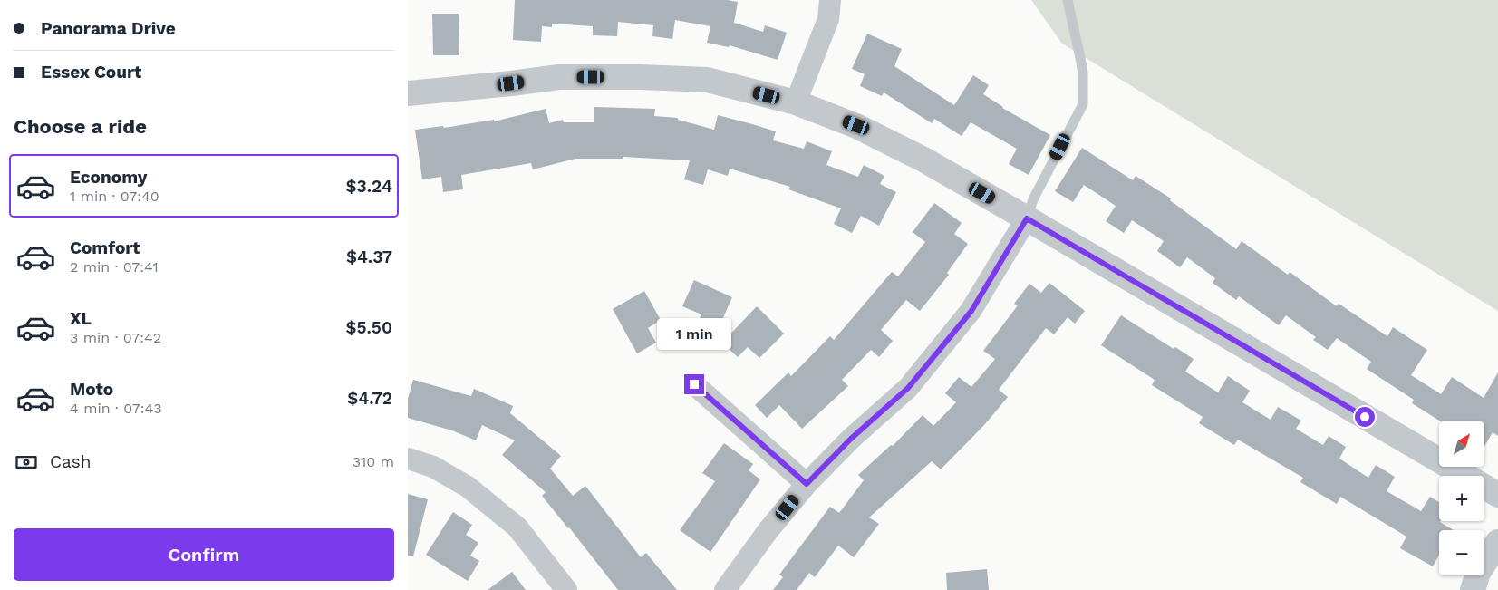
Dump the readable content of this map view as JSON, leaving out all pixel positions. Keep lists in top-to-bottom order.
{
  "north": "top right",
  "page": {
    "banner": ["Panorama Drive", "Essex Court"],
    "heading": "Choose a ride",
    "list": [
      {
        "name": "Economy",
        "note": "1 min · 07:40",
        "value": "$3.24"
      },
      {
        "name": "Comfort",
        "note": "2 min · 07:41",
        "value": "$4.37"
      },
      {
        "name": "XL",
        "note": "3 min · 07:42",
        "value": "$5.50"
      },
      {
        "name": "Moto",
        "note": "4 min · 07:43",
        "value": "$4.72"
      }
    ],
    "bubble": "1 min",
    "map_buttons": ["+", "−"],
    "pay": ["Cash", "310 m"],
    "buttons": "Confirm"
  }
}
